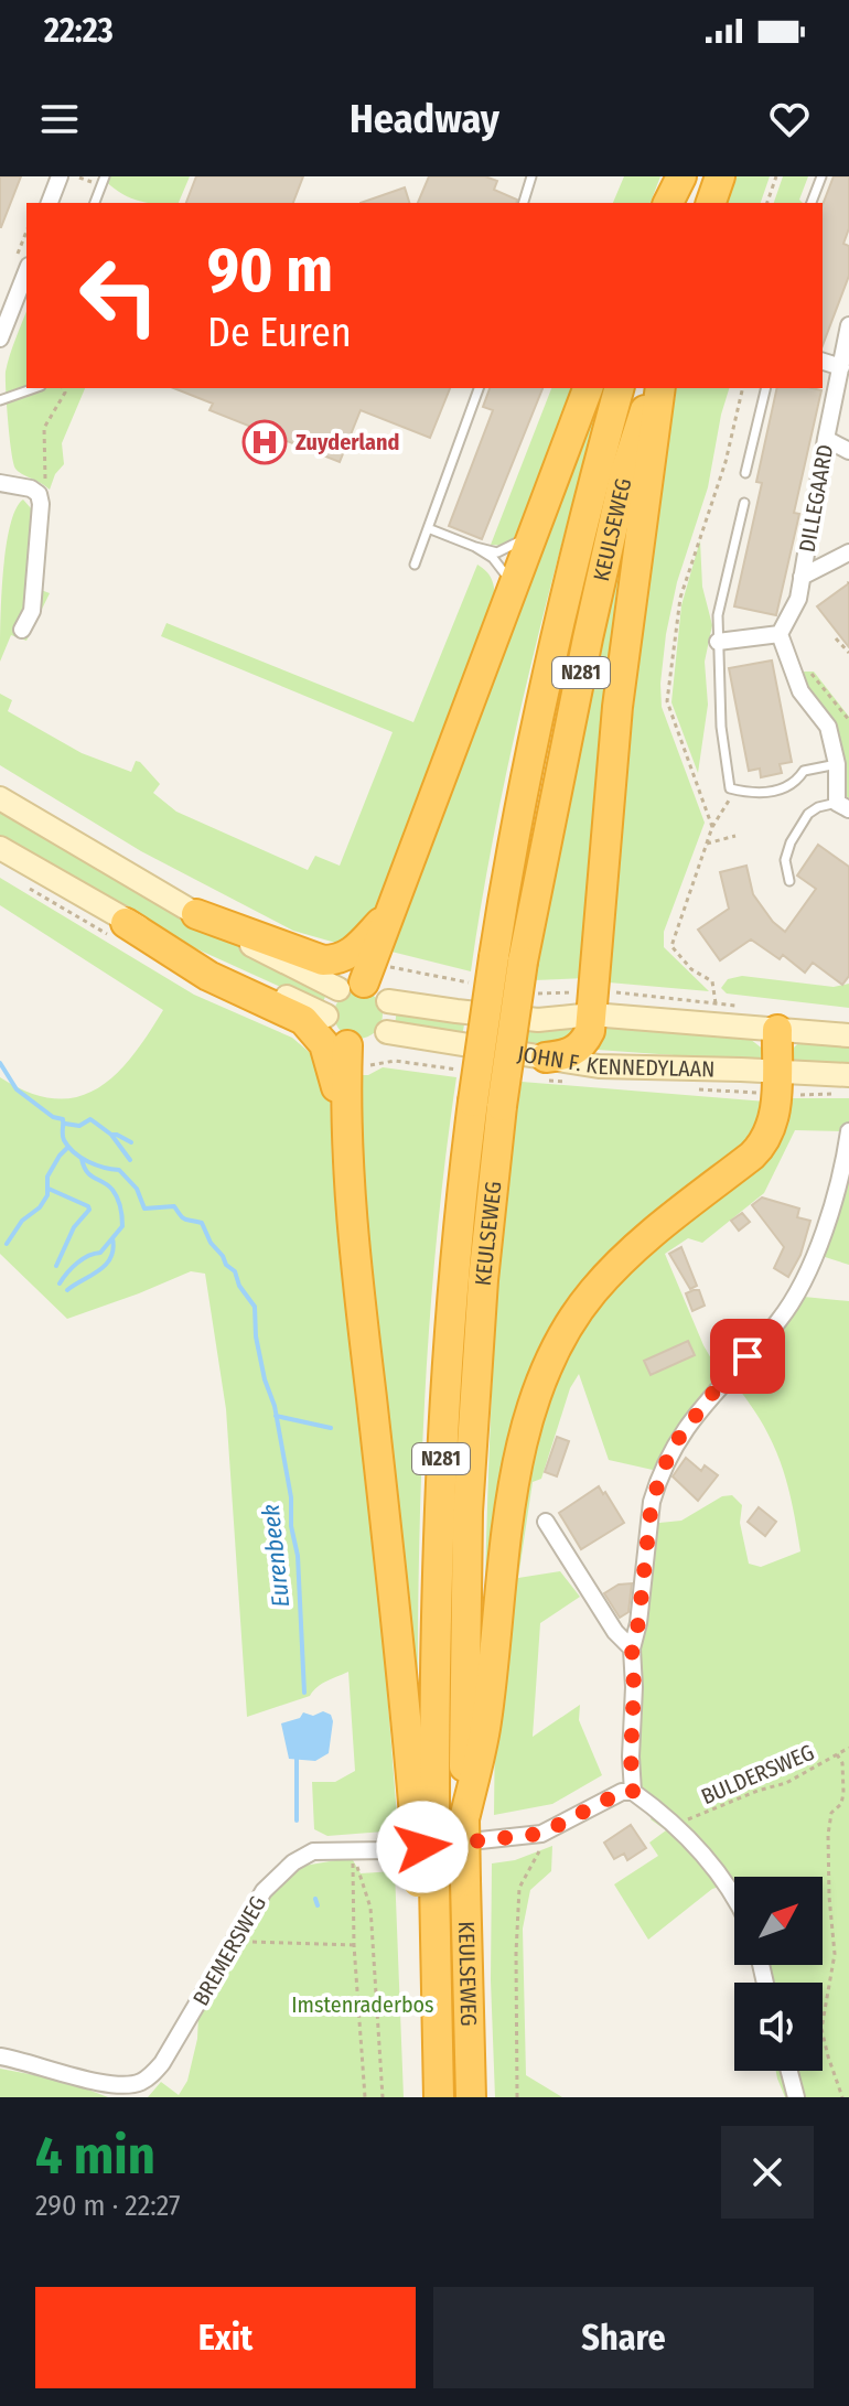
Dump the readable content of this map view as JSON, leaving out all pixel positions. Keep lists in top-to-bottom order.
{
  "streets": {
    "highway": ["KEULSEWEG", "N281"],
    "street": ["DILLEGAARD", "JOHN F. KENNEDYLAAN", "BREMERSWEG"],
    "path": ["BULDERSWEG"]
  },
  "crossings": [
    ["KEULSEWEG", "N281"],
    ["N281", "JOHN F. KENNEDYLAAN"]
  ],
  "water": ["Eurenbeek"],
  "parks": ["Imstenraderbos"],
  "places": {
    "hospital": ["Zuyderland"]
  },
  "north": "top right",
  "page": {
    "status": "22:23",
    "header": "Headway",
    "turn": ["90 m", "De Euren"],
    "heading": ["4 min", "290 m · 22:27"],
    "buttons": ["Exit", "Share"]
  }
}
